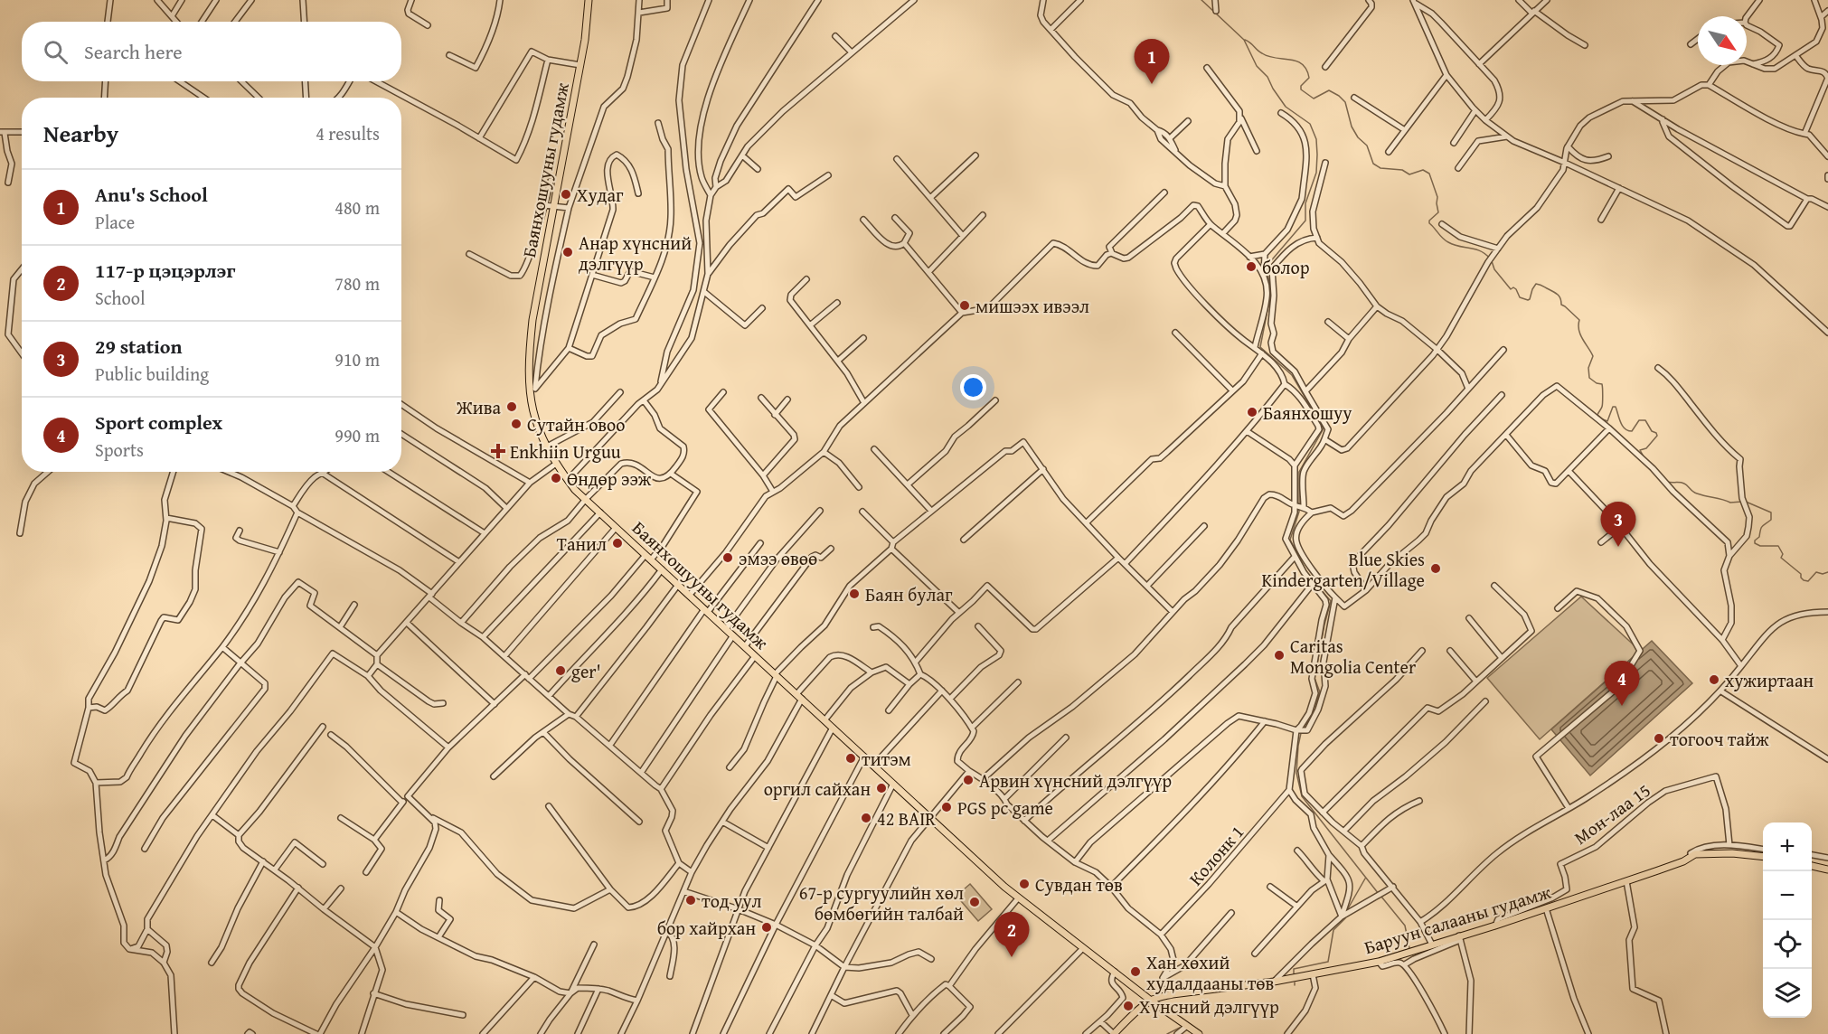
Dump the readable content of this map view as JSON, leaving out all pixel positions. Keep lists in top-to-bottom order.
{
  "streets": {
    "main road": ["Баянхошууны гудамж", "Баруун салааны гудамж"],
    "street": ["Мон-лаа 15", "Колонк 1"]
  },
  "crossings": [
    ["Баянхошууны гудамж", "Баруун салааны гудамж"],
    ["Мон-лаа 15", "Баруун салааны гудамж"]
  ],
  "places": {
    "other": [
      "Худаг",
      "Анар хүнсний дэлгүүр",
      "болор",
      "мишээх ивээл",
      "Жива",
      "Баянхошуу",
      "Сутайн овоо",
      "Өндөр ээж",
      "Танил",
      "эмээ өвөө",
      "Blue Skies Kindergarten/Village",
      "Баян булаг",
      "Caritas Mongolia Center",
      "ger'",
      "хужиртаан",
      "тогооч тайж",
      "титэм",
      "Арвин хүнсний дэлгүүр",
      "оргил сайхан",
      "PGS pc game",
      "42 BAIR",
      "Сувдан төв",
      "тод уул",
      "67-р сургуулийн хөл бөмбөгийн талбай",
      "бор хайрхан",
      "Хан хөхий худалдааны төв",
      "Хүнсний дэлгүүр"
    ],
    "health": ["Enkhiin Urguu"]
  },
  "north": "bottom right",
  "page": {
    "search": "Search here",
    "pins": [
      "1",
      "3",
      "4",
      "2"
    ],
    "heading": ["Nearby", "4 results"],
    "list": [
      {
        "mark": "1",
        "name": "Anu's School",
        "note": "Place",
        "value": "480 m"
      },
      {
        "mark": "2",
        "name": "117-р цэцэрлэг",
        "note": "School",
        "value": "780 m"
      },
      {
        "mark": "3",
        "name": "29 station",
        "note": "Public building",
        "value": "910 m"
      },
      {
        "mark": "4",
        "name": "Sport complex",
        "note": "Sports",
        "value": "990 m"
      }
    ],
    "map_buttons": ["+", "−"]
  }
}
